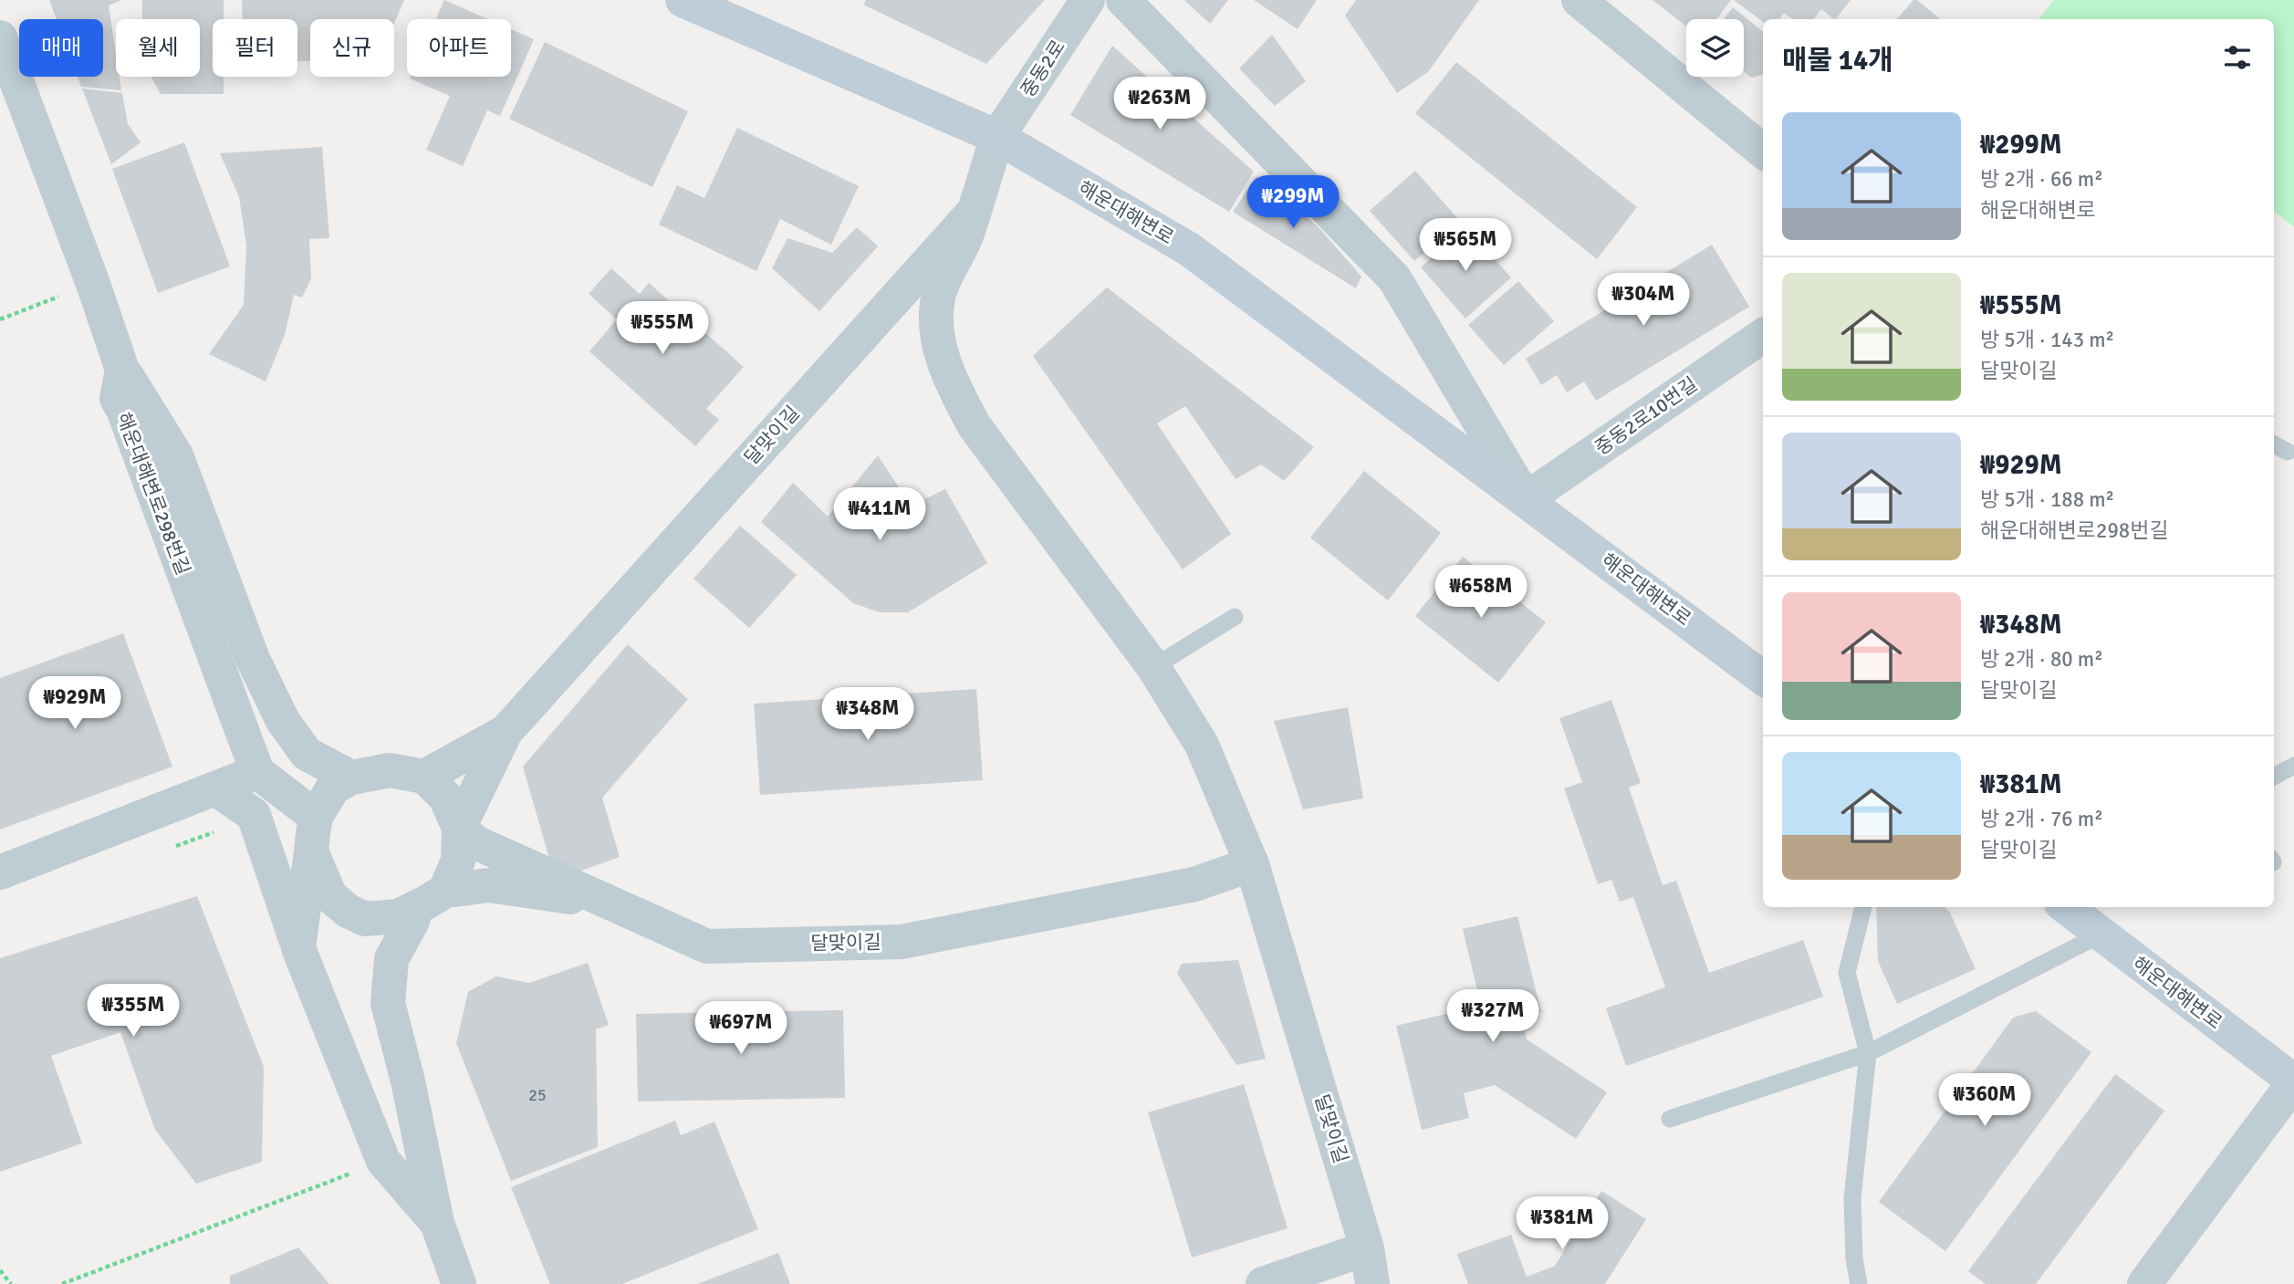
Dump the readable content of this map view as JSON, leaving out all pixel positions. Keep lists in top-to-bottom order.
{
  "streets": {
    "main road": ["해운대해변로"],
    "street": [
      "중동2로",
      "중동2로10번길",
      "달맞이길",
      "해운대해변로298번길"
    ]
  },
  "crossings": [
    ["중동2로", "해운대해변로"],
    ["중동2로", "달맞이길"],
    ["해운대해변로", "중동2로10번길"],
    ["해운대해변로", "달맞이길"]
  ],
  "house_numbers": ["25"],
  "page": {
    "chip": [
      "매매",
      "월세",
      "필터",
      "신규",
      "아파트"
    ],
    "heading": "매물 14개",
    "price": [
      "₩263M",
      "₩299M",
      "₩565M",
      "₩304M",
      "₩555M",
      "₩411M",
      "₩658M",
      "₩929M",
      "₩348M",
      "₩355M",
      "₩327M",
      "₩697M",
      "₩360M",
      "₩381M"
    ],
    "list": [
      {
        "name": "₩299M",
        "note": "방 2개 · 66 m² · 해운대해변로"
      },
      {
        "name": "₩555M",
        "note": "방 5개 · 143 m² · 달맞이길"
      },
      {
        "name": "₩929M",
        "note": "방 5개 · 188 m² · 해운대해변로298번길"
      },
      {
        "name": "₩348M",
        "note": "방 2개 · 80 m² · 달맞이길"
      },
      {
        "name": "₩381M",
        "note": "방 2개 · 76 m² · 달맞이길"
      }
    ]
  }
}
